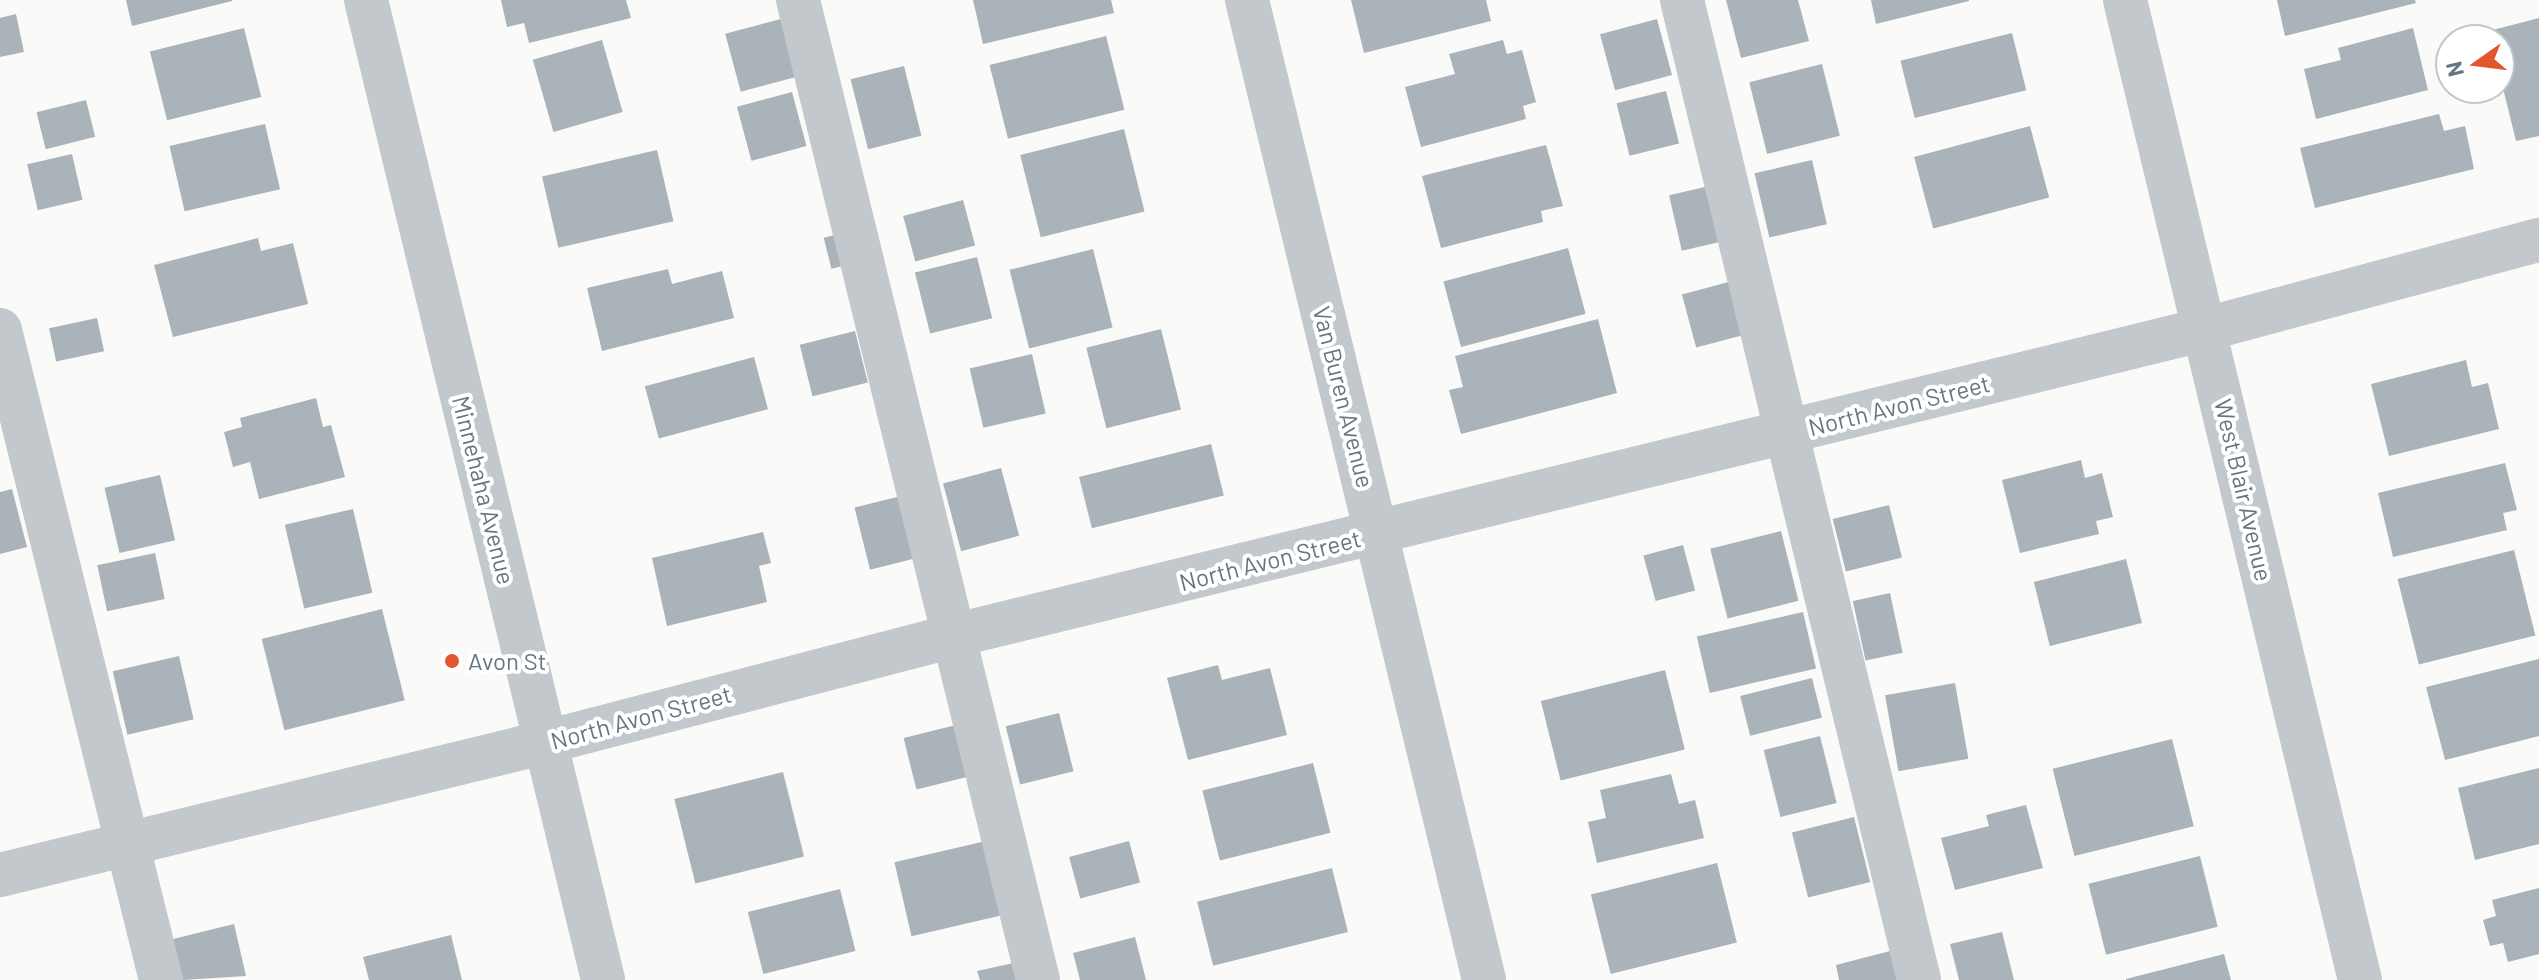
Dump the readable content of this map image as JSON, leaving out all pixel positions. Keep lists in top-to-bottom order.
{
  "streets": {
    "street": [
      "Van Buren Avenue",
      "North Avon Street",
      "Minnehaha Avenue",
      "West Blair Avenue"
    ]
  },
  "crossings": [
    ["Van Buren Avenue", "North Avon Street"],
    ["North Avon Street", "Minnehaha Avenue"],
    ["North Avon Street", "West Blair Avenue"]
  ],
  "places": ["Avon St"],
  "north": "left"
}
